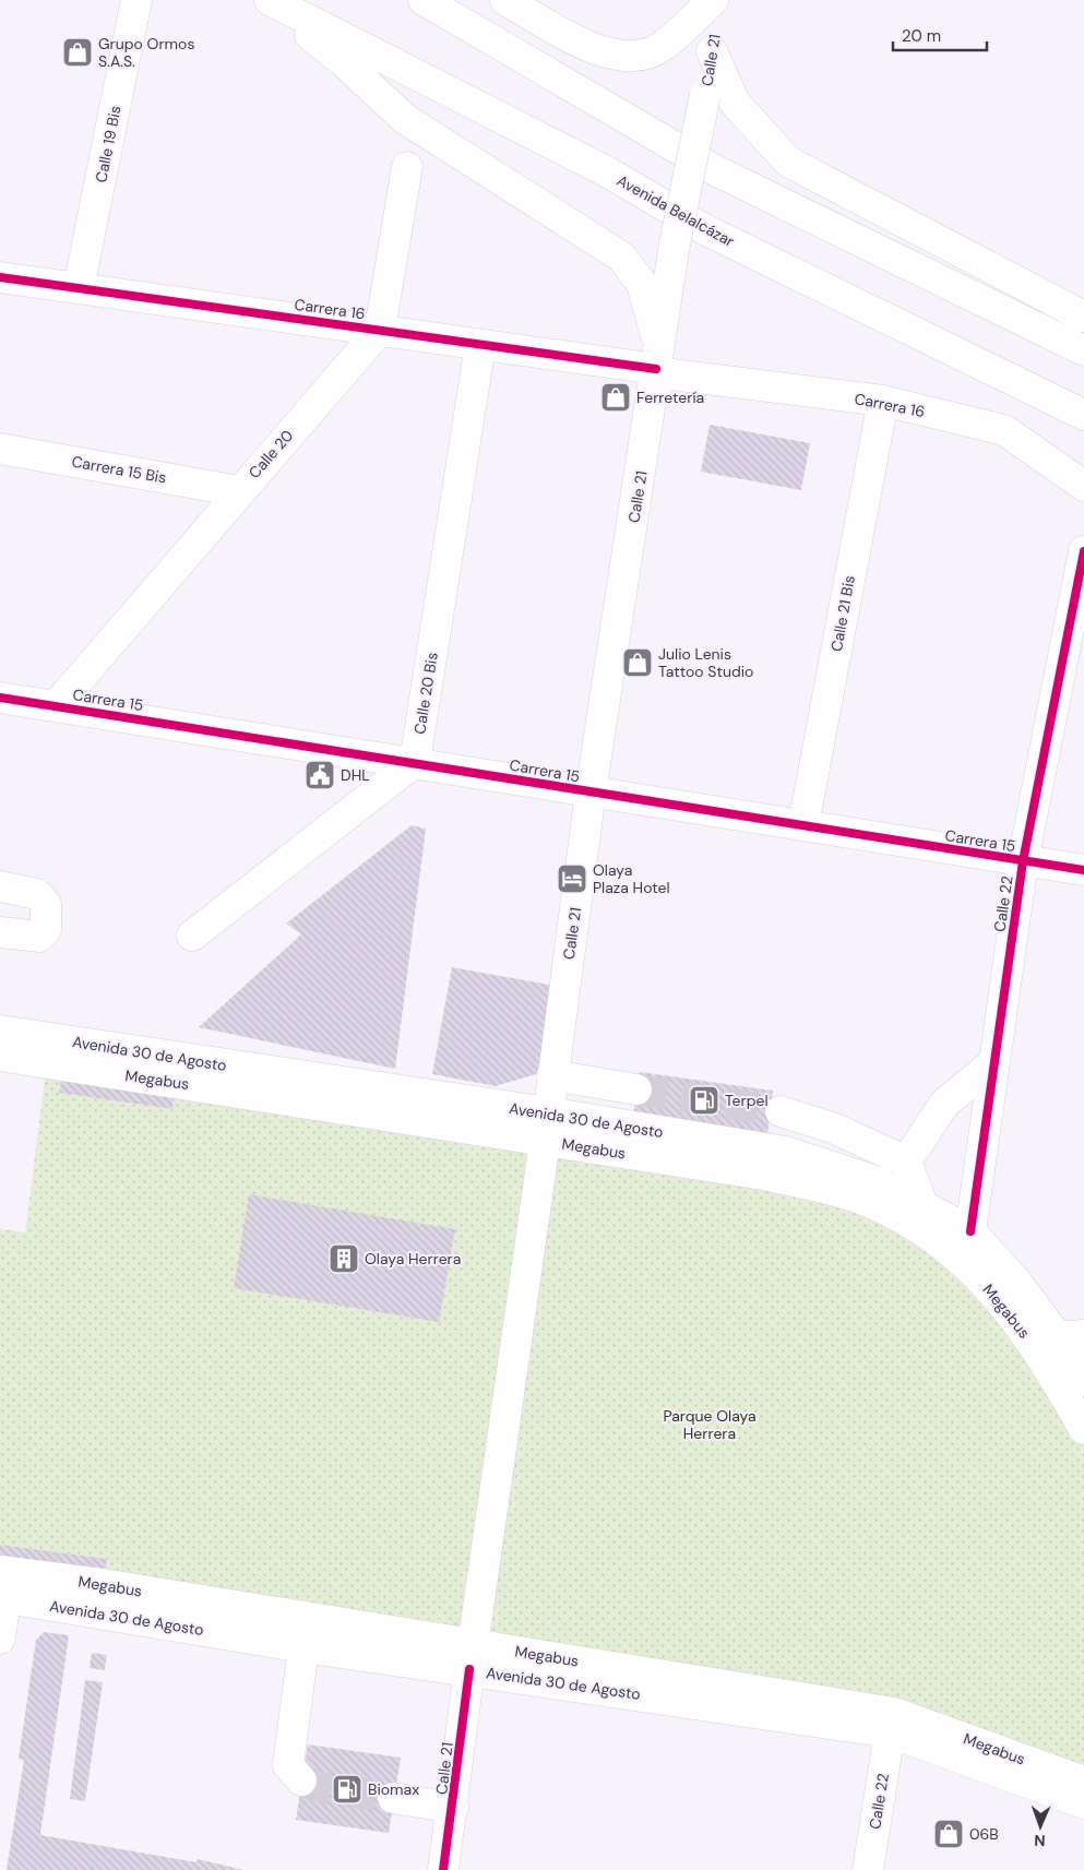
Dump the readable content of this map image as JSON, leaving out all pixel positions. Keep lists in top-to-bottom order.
{
  "streets": {
    "main road": [
      "Calle 21",
      "Calle 19 Bis",
      "Avenida Belalcázar",
      "Carrera 16",
      "Calle 20",
      "Carrera 15 Bis",
      "Calle 21 Bis",
      "Calle 20 Bis",
      "Carrera 15",
      "Calle 22",
      "Avenida 30 de Agosto",
      "Megabus"
    ]
  },
  "crossings": [
    ["Calle 21", "Carrera 16"],
    ["Calle 21", "Carrera 15"],
    ["Calle 21", "Avenida 30 de Agosto"],
    ["Calle 21", "Megabus"],
    ["Calle 19 Bis", "Carrera 16"],
    ["Carrera 16", "Calle 20"],
    ["Carrera 16", "Calle 21 Bis"],
    ["Carrera 16", "Calle 20 Bis"],
    ["Calle 20", "Carrera 15 Bis"],
    ["Calle 20", "Carrera 15"],
    ["Calle 21 Bis", "Carrera 15"],
    ["Calle 20 Bis", "Carrera 15"],
    ["Carrera 15", "Calle 22"],
    ["Calle 22", "Avenida 30 de Agosto"],
    ["Avenida 30 de Agosto", "Megabus"]
  ],
  "parks": ["Parque Olaya Herrera"],
  "places": {
    "shop": [
      "Grupo Ormos S.A.S.",
      "Ferretería",
      "Julio Lenis Tattoo Studio",
      "06B"
    ],
    "public building": ["DHL"],
    "hotel": ["Olaya Plaza Hotel"],
    "fuel station": ["Terpel", "Biomax"],
    "building": ["Olaya Herrera"]
  },
  "scale_bar": "20 m",
  "north": "bottom"
}
